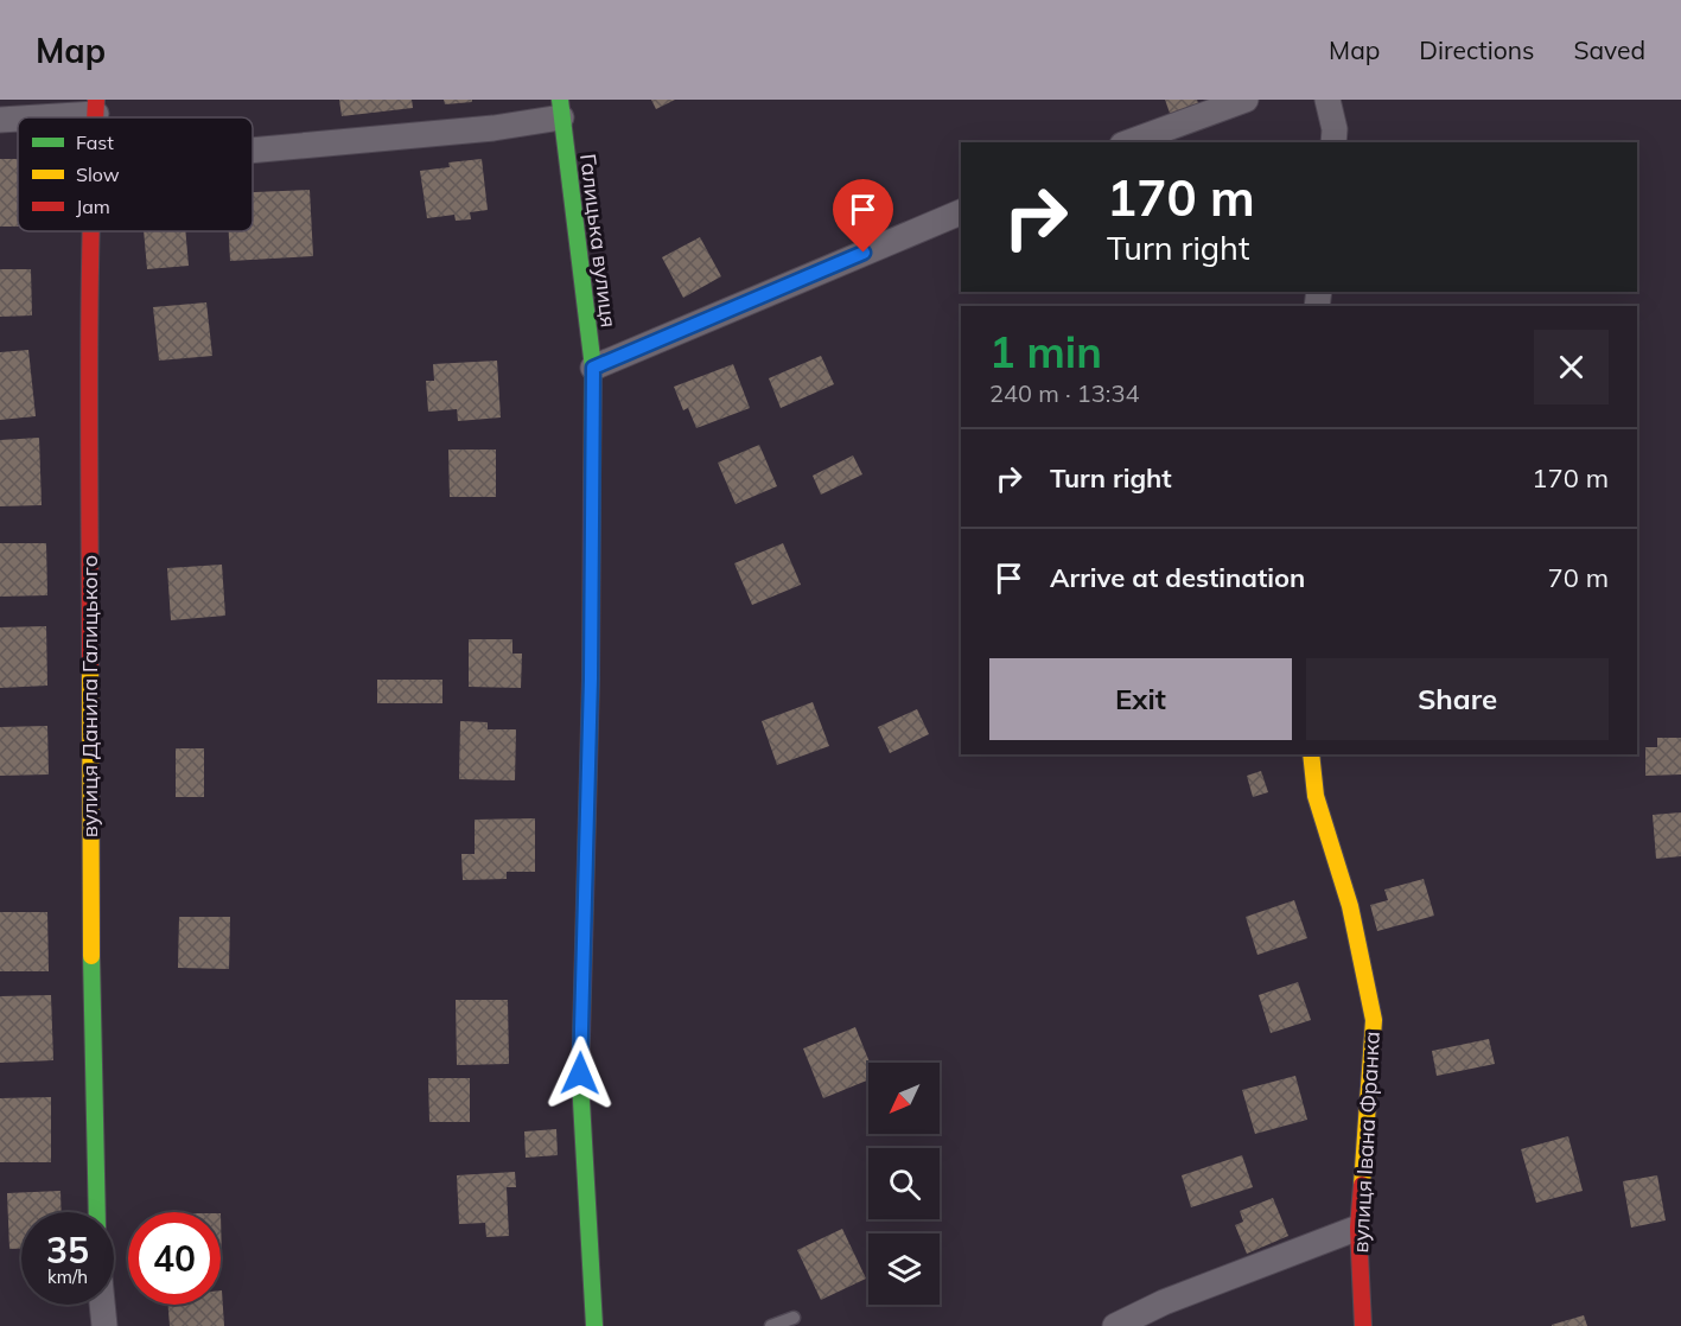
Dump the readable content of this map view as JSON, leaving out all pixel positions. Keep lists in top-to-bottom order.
{
  "streets": {
    "street": ["Галицька вулиця", "вулиця Данила Галицького", "вулиця Івана Франка"]
  },
  "legend": ["Fast", "Slow", "Jam"],
  "north": "bottom left",
  "page": {
    "header": "Map",
    "nav": ["Map", "Directions", "Saved"],
    "turn": ["170 m", "Turn right"],
    "heading": ["1 min", "240 m · 13:34"],
    "list": [
      {
        "name": "Turn right",
        "value": "170 m"
      },
      {
        "name": "Arrive at destination",
        "value": "70 m"
      }
    ],
    "buttons": ["Exit", "Share"],
    "speed": "35 km/h",
    "limit": "40"
  }
}
